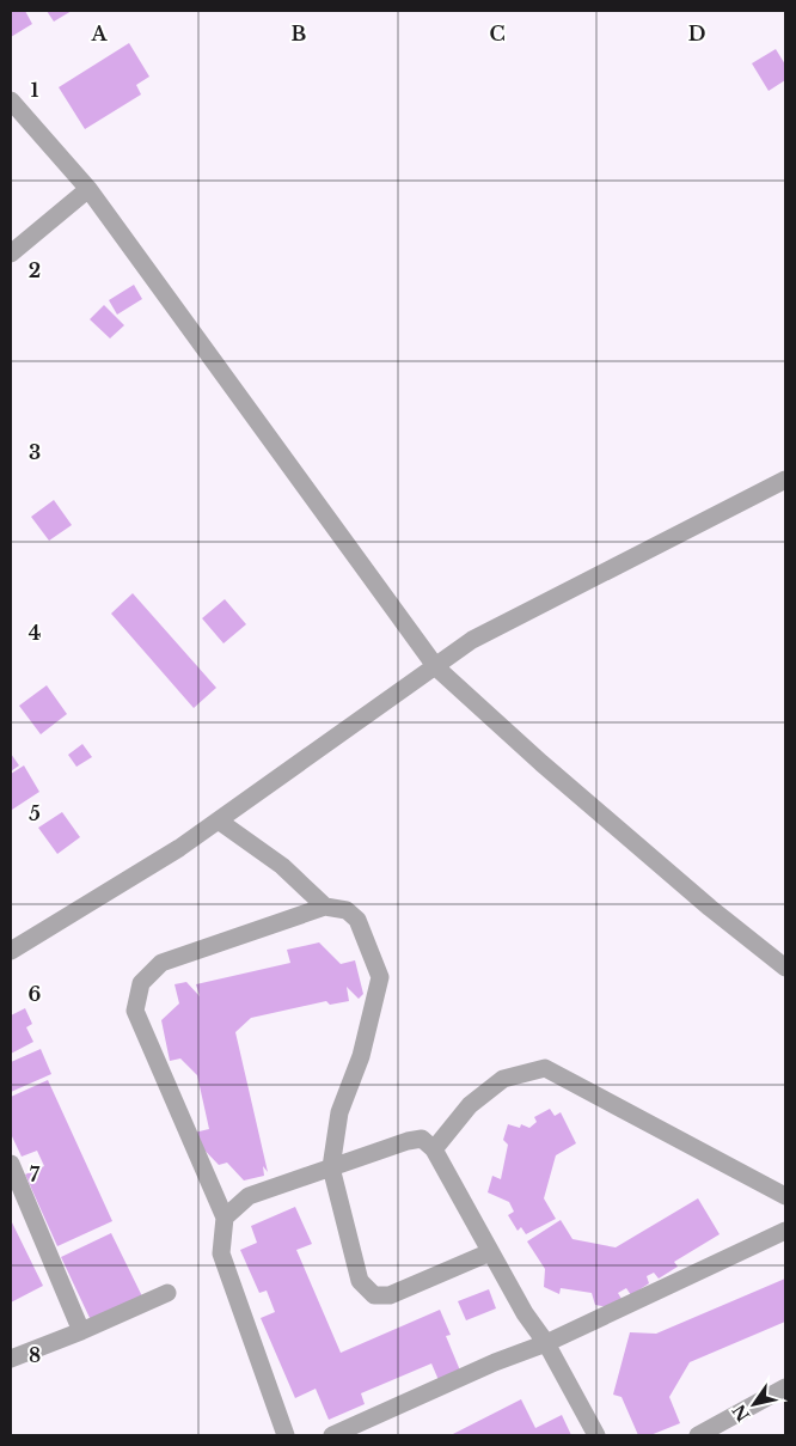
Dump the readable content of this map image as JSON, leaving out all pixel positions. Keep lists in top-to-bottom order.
{
  "north": "bottom left",
  "grid": {
    "columns": [
      "A",
      "B",
      "C",
      "D"
    ],
    "rows": [
      "1",
      "2",
      "3",
      "4",
      "5",
      "6",
      "7",
      "8"
    ]
  }
}
